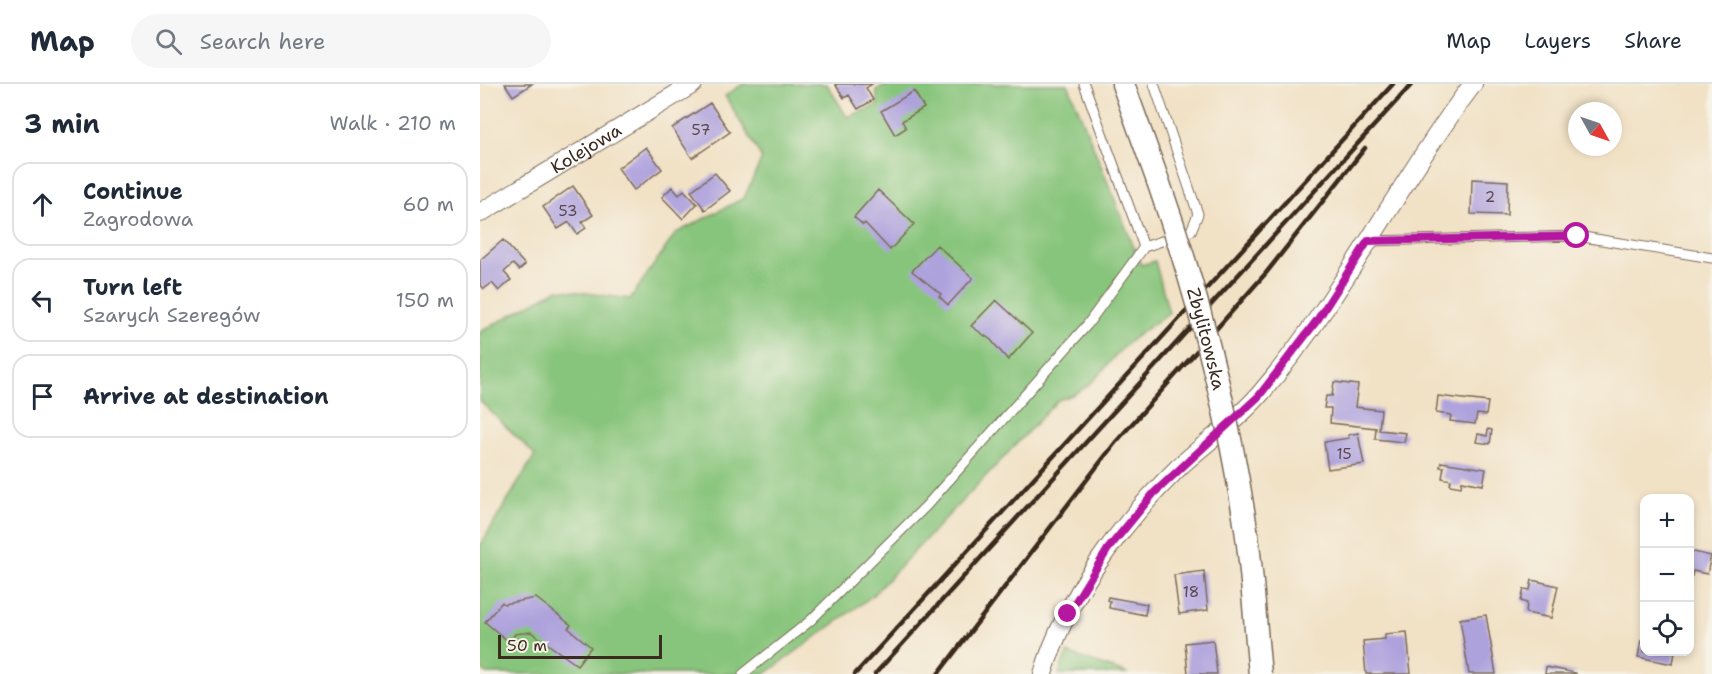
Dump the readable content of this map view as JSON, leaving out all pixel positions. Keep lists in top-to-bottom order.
{
  "streets": {
    "street": ["Kolejowa", "Zbylitowska"]
  },
  "house_numbers": [
    "57",
    "2",
    "53",
    "15",
    "18"
  ],
  "scale_bar": "50 m",
  "north": "bottom right",
  "page": {
    "header": "Map",
    "search": "Search here",
    "nav": ["Map", "Layers", "Share"],
    "heading": ["3 min", "Walk · 210 m"],
    "list": [
      ["Continue", "Zagrodowa", "60 m"],
      ["Turn left", "Szarych Szeregów", "150 m"],
      "Arrive at destination"
    ],
    "map_buttons": ["+", "−"],
    "scale": "50 m"
  }
}
